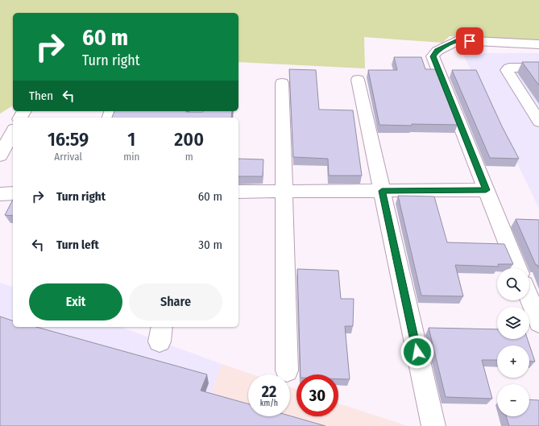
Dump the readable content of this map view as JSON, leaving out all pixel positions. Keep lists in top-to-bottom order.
{
  "page": {
    "turn": ["60 m", "Turn right"],
    "then": "Then",
    "eta": [
      "16:59",
      "Arrival",
      "1",
      "min",
      "200",
      "m"
    ],
    "list": [
      {
        "name": "Turn right",
        "value": "60 m"
      },
      {
        "name": "Turn left",
        "value": "30 m"
      }
    ],
    "map_buttons": ["+", "−"],
    "buttons": ["Exit", "Share"],
    "speed": "22 km/h",
    "limit": "30"
  }
}
